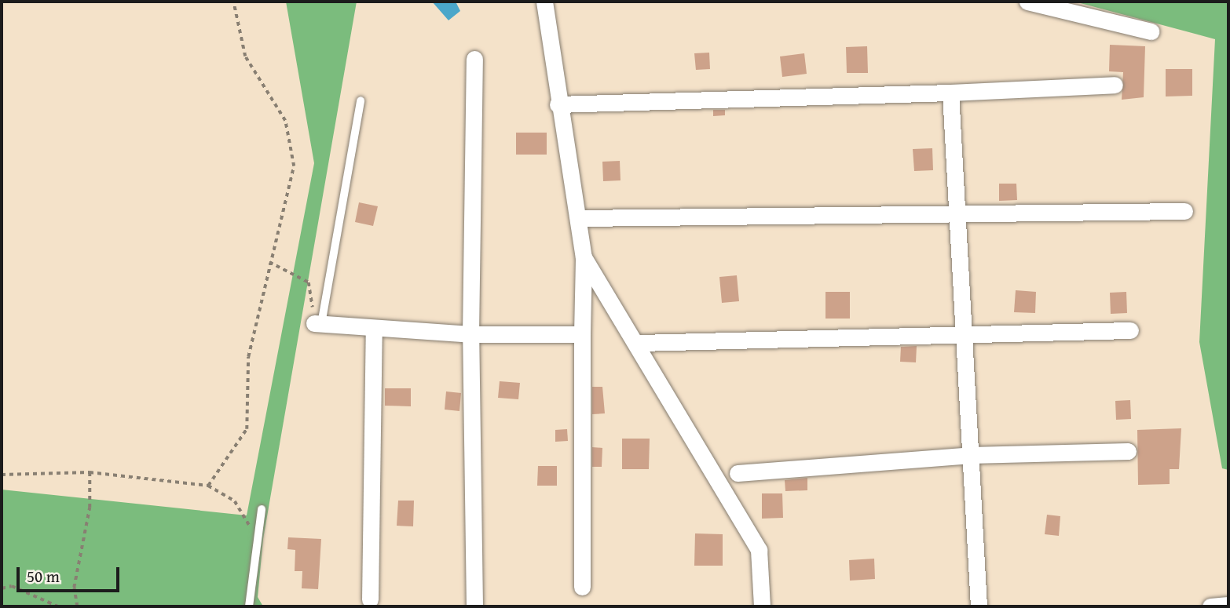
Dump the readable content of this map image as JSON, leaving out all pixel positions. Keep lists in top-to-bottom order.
{
  "scale_bar": "50 m"
}
